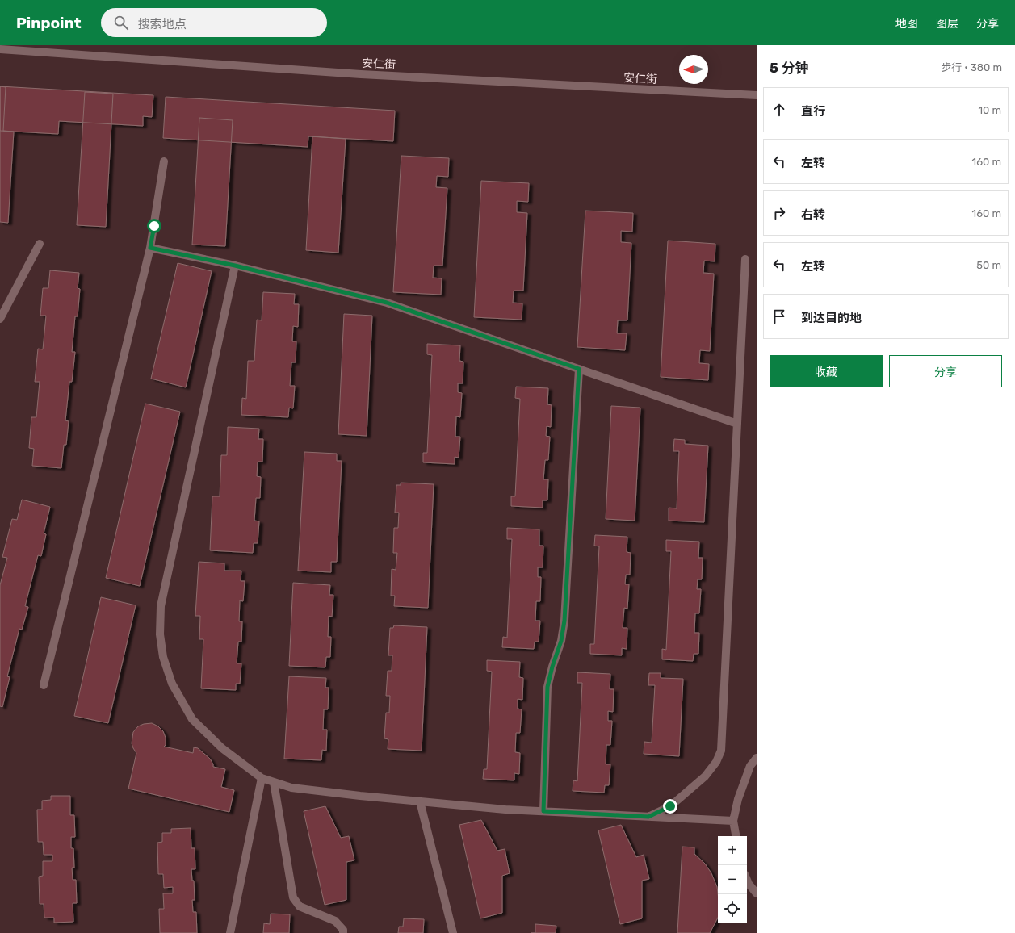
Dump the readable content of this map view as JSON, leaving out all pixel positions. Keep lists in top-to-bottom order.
{
  "streets": {
    "street": ["安仁街"]
  },
  "north": "left",
  "page": {
    "header": "Pinpoint",
    "search": "搜索地点",
    "nav": ["地图", "图层", "分享"],
    "heading": ["5 分钟", "步行 · 380 m"],
    "list": [
      ["直行", "10 m"],
      ["左转", "160 m"],
      ["右转", "160 m"],
      ["左转", "50 m"],
      "到达目的地"
    ],
    "buttons": ["收藏", "分享"],
    "map_buttons": ["+", "−"]
  }
}
